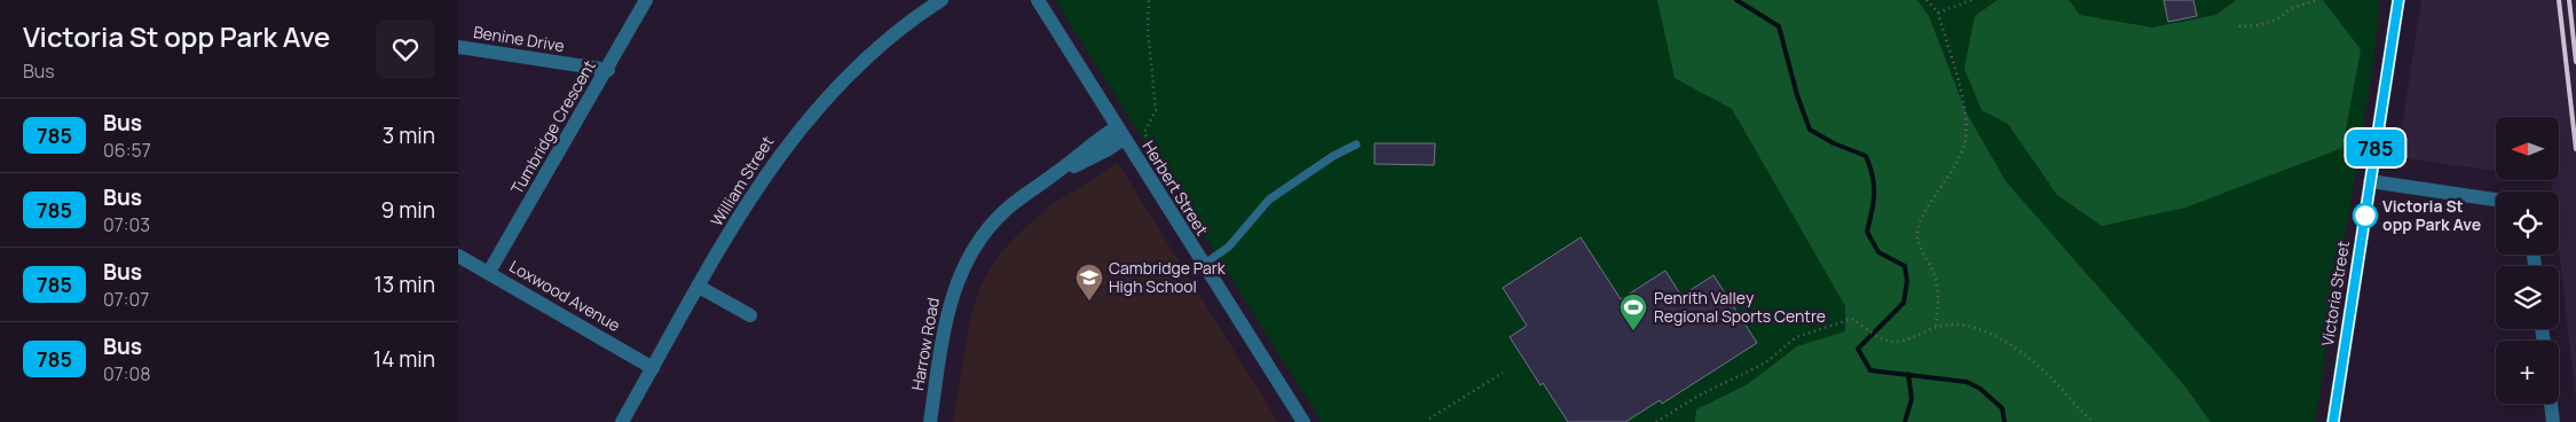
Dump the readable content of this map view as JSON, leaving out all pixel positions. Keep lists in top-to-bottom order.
{
  "streets": {
    "street": [
      "Benine Drive",
      "Tumbridge Crescent",
      "William Street",
      "Herbert Street",
      "Victoria Street",
      "Loxwood Avenue",
      "Harrow Road"
    ]
  },
  "crossings": [
    ["Benine Drive", "Tumbridge Crescent"],
    ["Tumbridge Crescent", "Loxwood Avenue"],
    ["William Street", "Loxwood Avenue"],
    ["Herbert Street", "Harrow Road"]
  ],
  "places": {
    "other": ["Victoria St opp Park Ave"],
    "school or university": ["Cambridge Park High School"],
    "sports": ["Penrith Valley Regional Sports Centre"]
  },
  "lines": ["bus line 785"],
  "north": "left",
  "page": {
    "heading": ["Victoria St opp Park Ave", "Bus"],
    "on_map": "785",
    "list": [
      {
        "mark": "785",
        "name": "Bus",
        "note": "06:57",
        "value": "3 min"
      },
      {
        "mark": "785",
        "name": "Bus",
        "note": "07:03",
        "value": "9 min"
      },
      {
        "mark": "785",
        "name": "Bus",
        "note": "07:07",
        "value": "13 min"
      },
      {
        "mark": "785",
        "name": "Bus",
        "note": "07:08",
        "value": "14 min"
      }
    ],
    "map_buttons": "+"
  }
}
